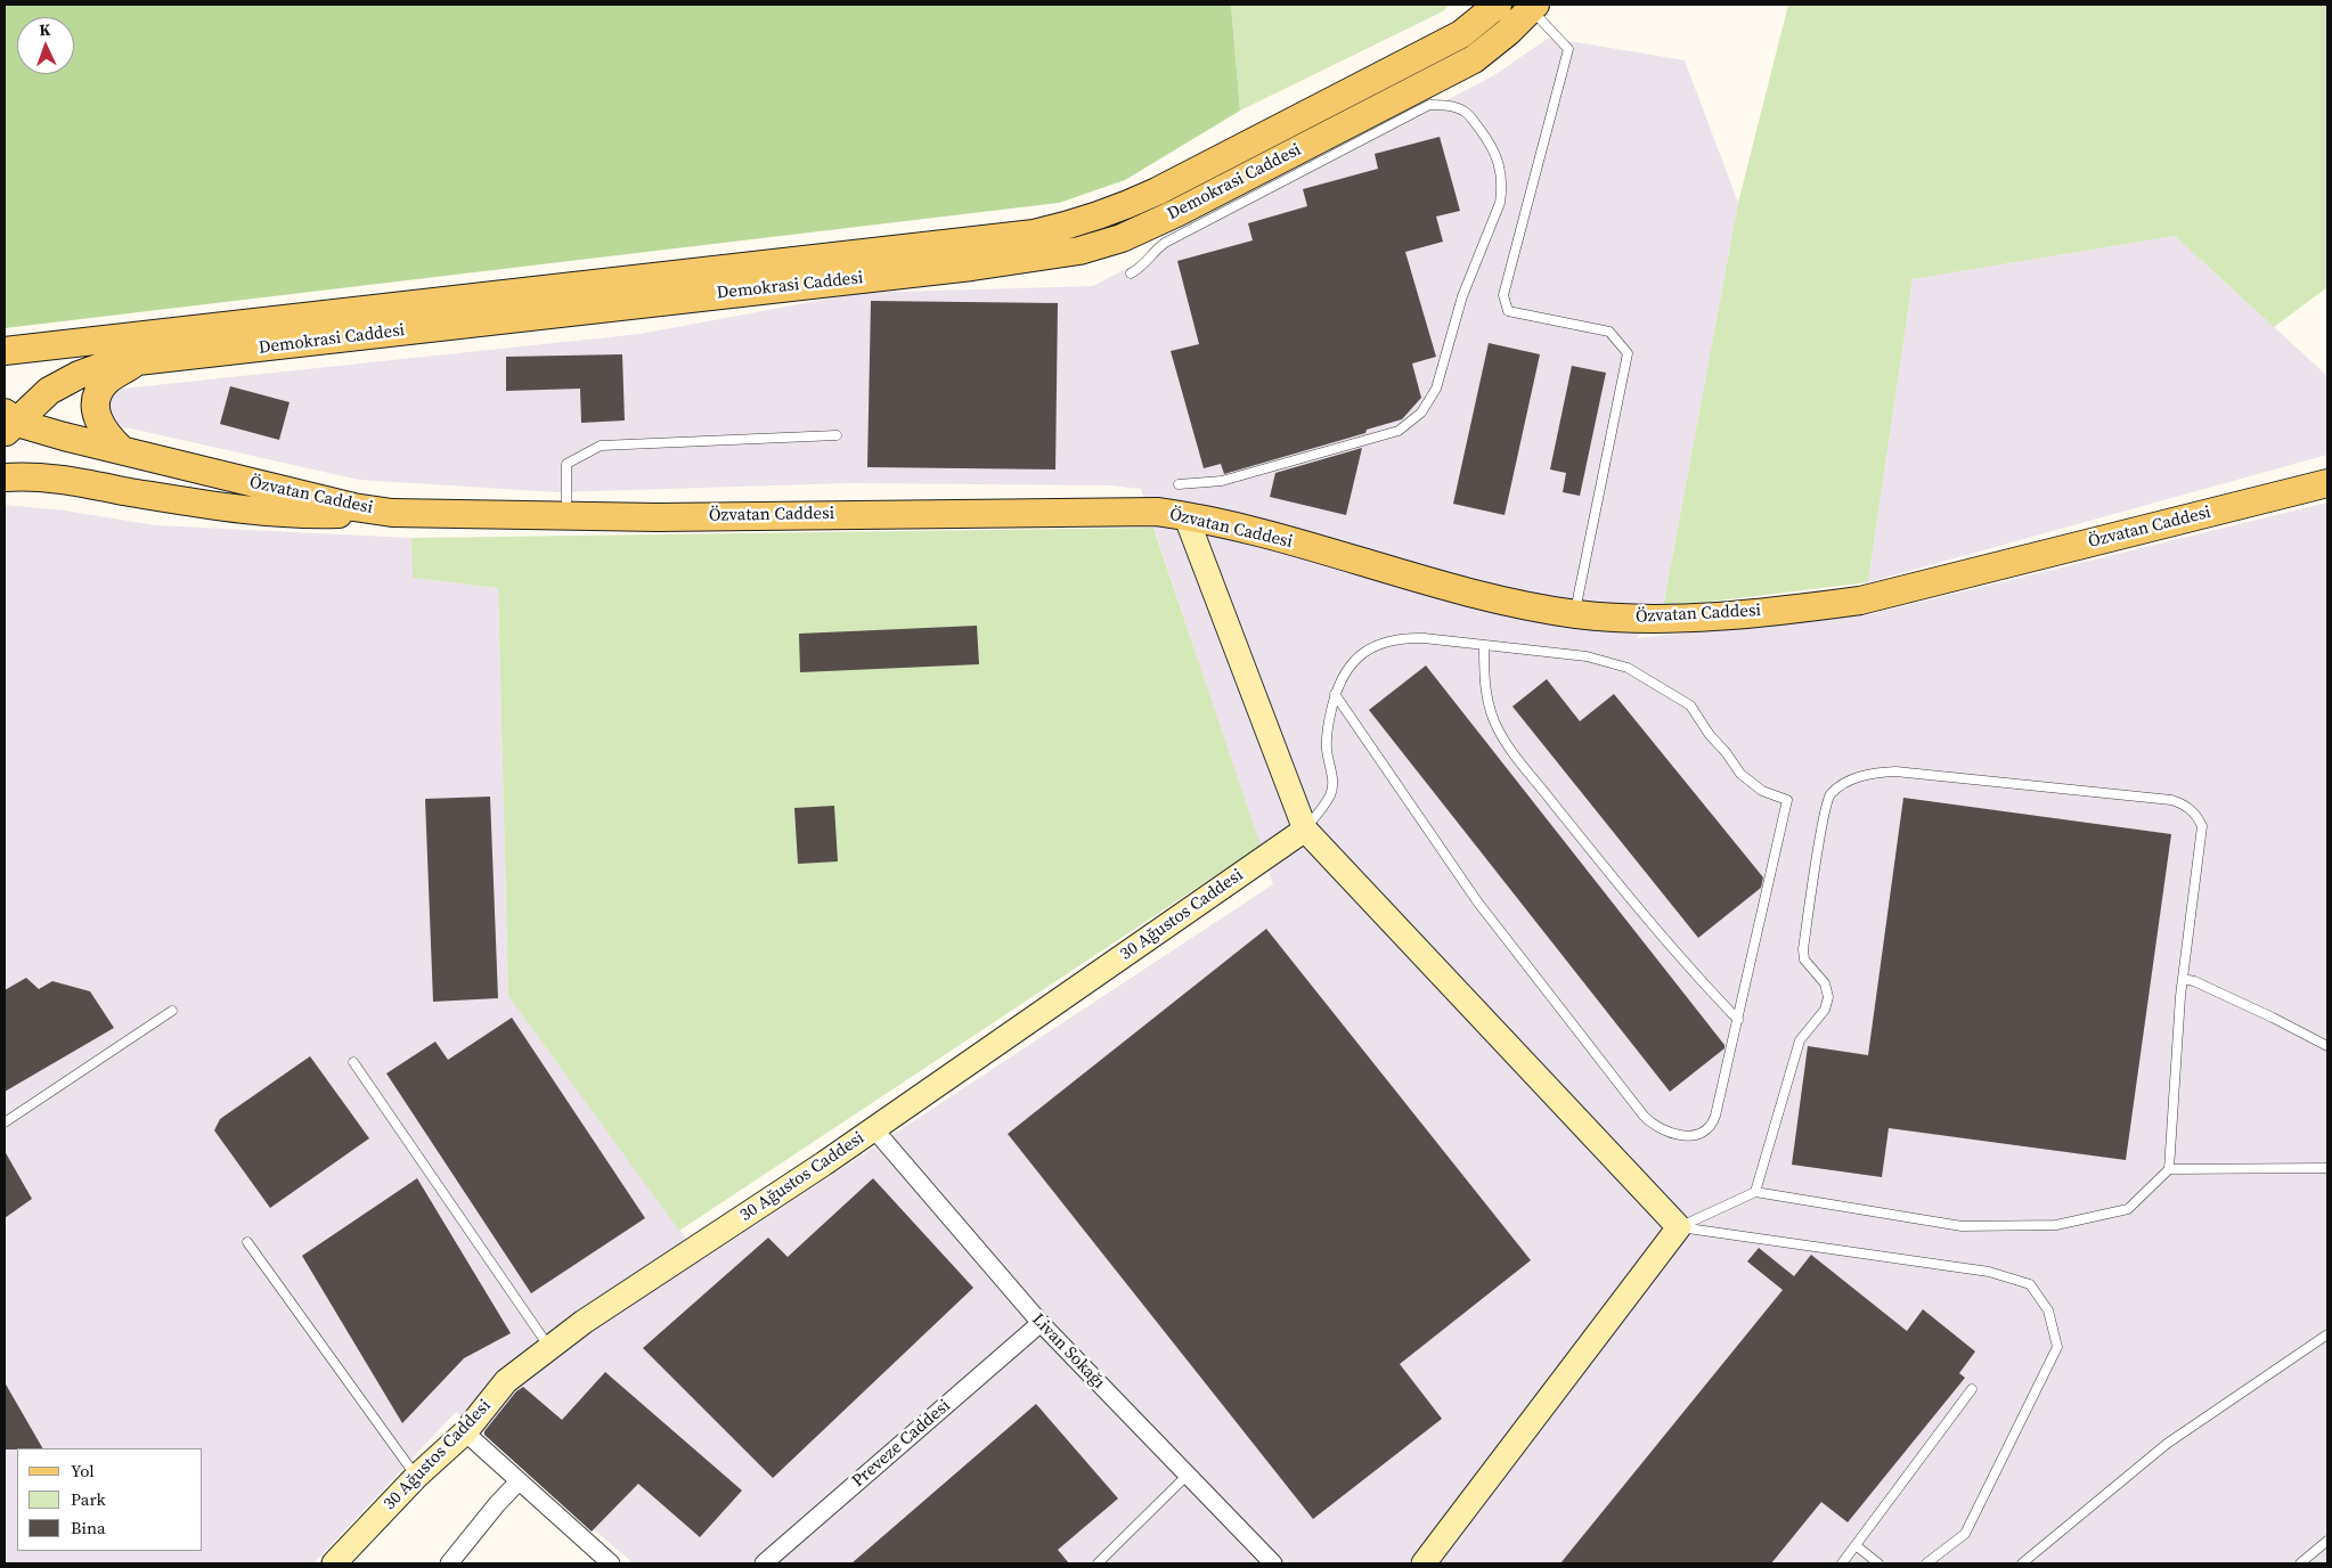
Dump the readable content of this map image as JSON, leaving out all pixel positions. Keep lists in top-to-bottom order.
{
  "streets": {
    "main road": ["Demokrasi Caddesi", "Özvatan Caddesi"],
    "street": ["30 Ağustos Caddesi", "Livan Sokağı", "Preveze Caddesi"]
  },
  "crossings": [
    ["Demokrasi Caddesi", "Özvatan Caddesi"],
    ["30 Ağustos Caddesi", "Livan Sokağı"],
    ["Livan Sokağı", "Preveze Caddesi"]
  ],
  "legend": ["Yol", "Park", "Bina"],
  "north": "top"
}
